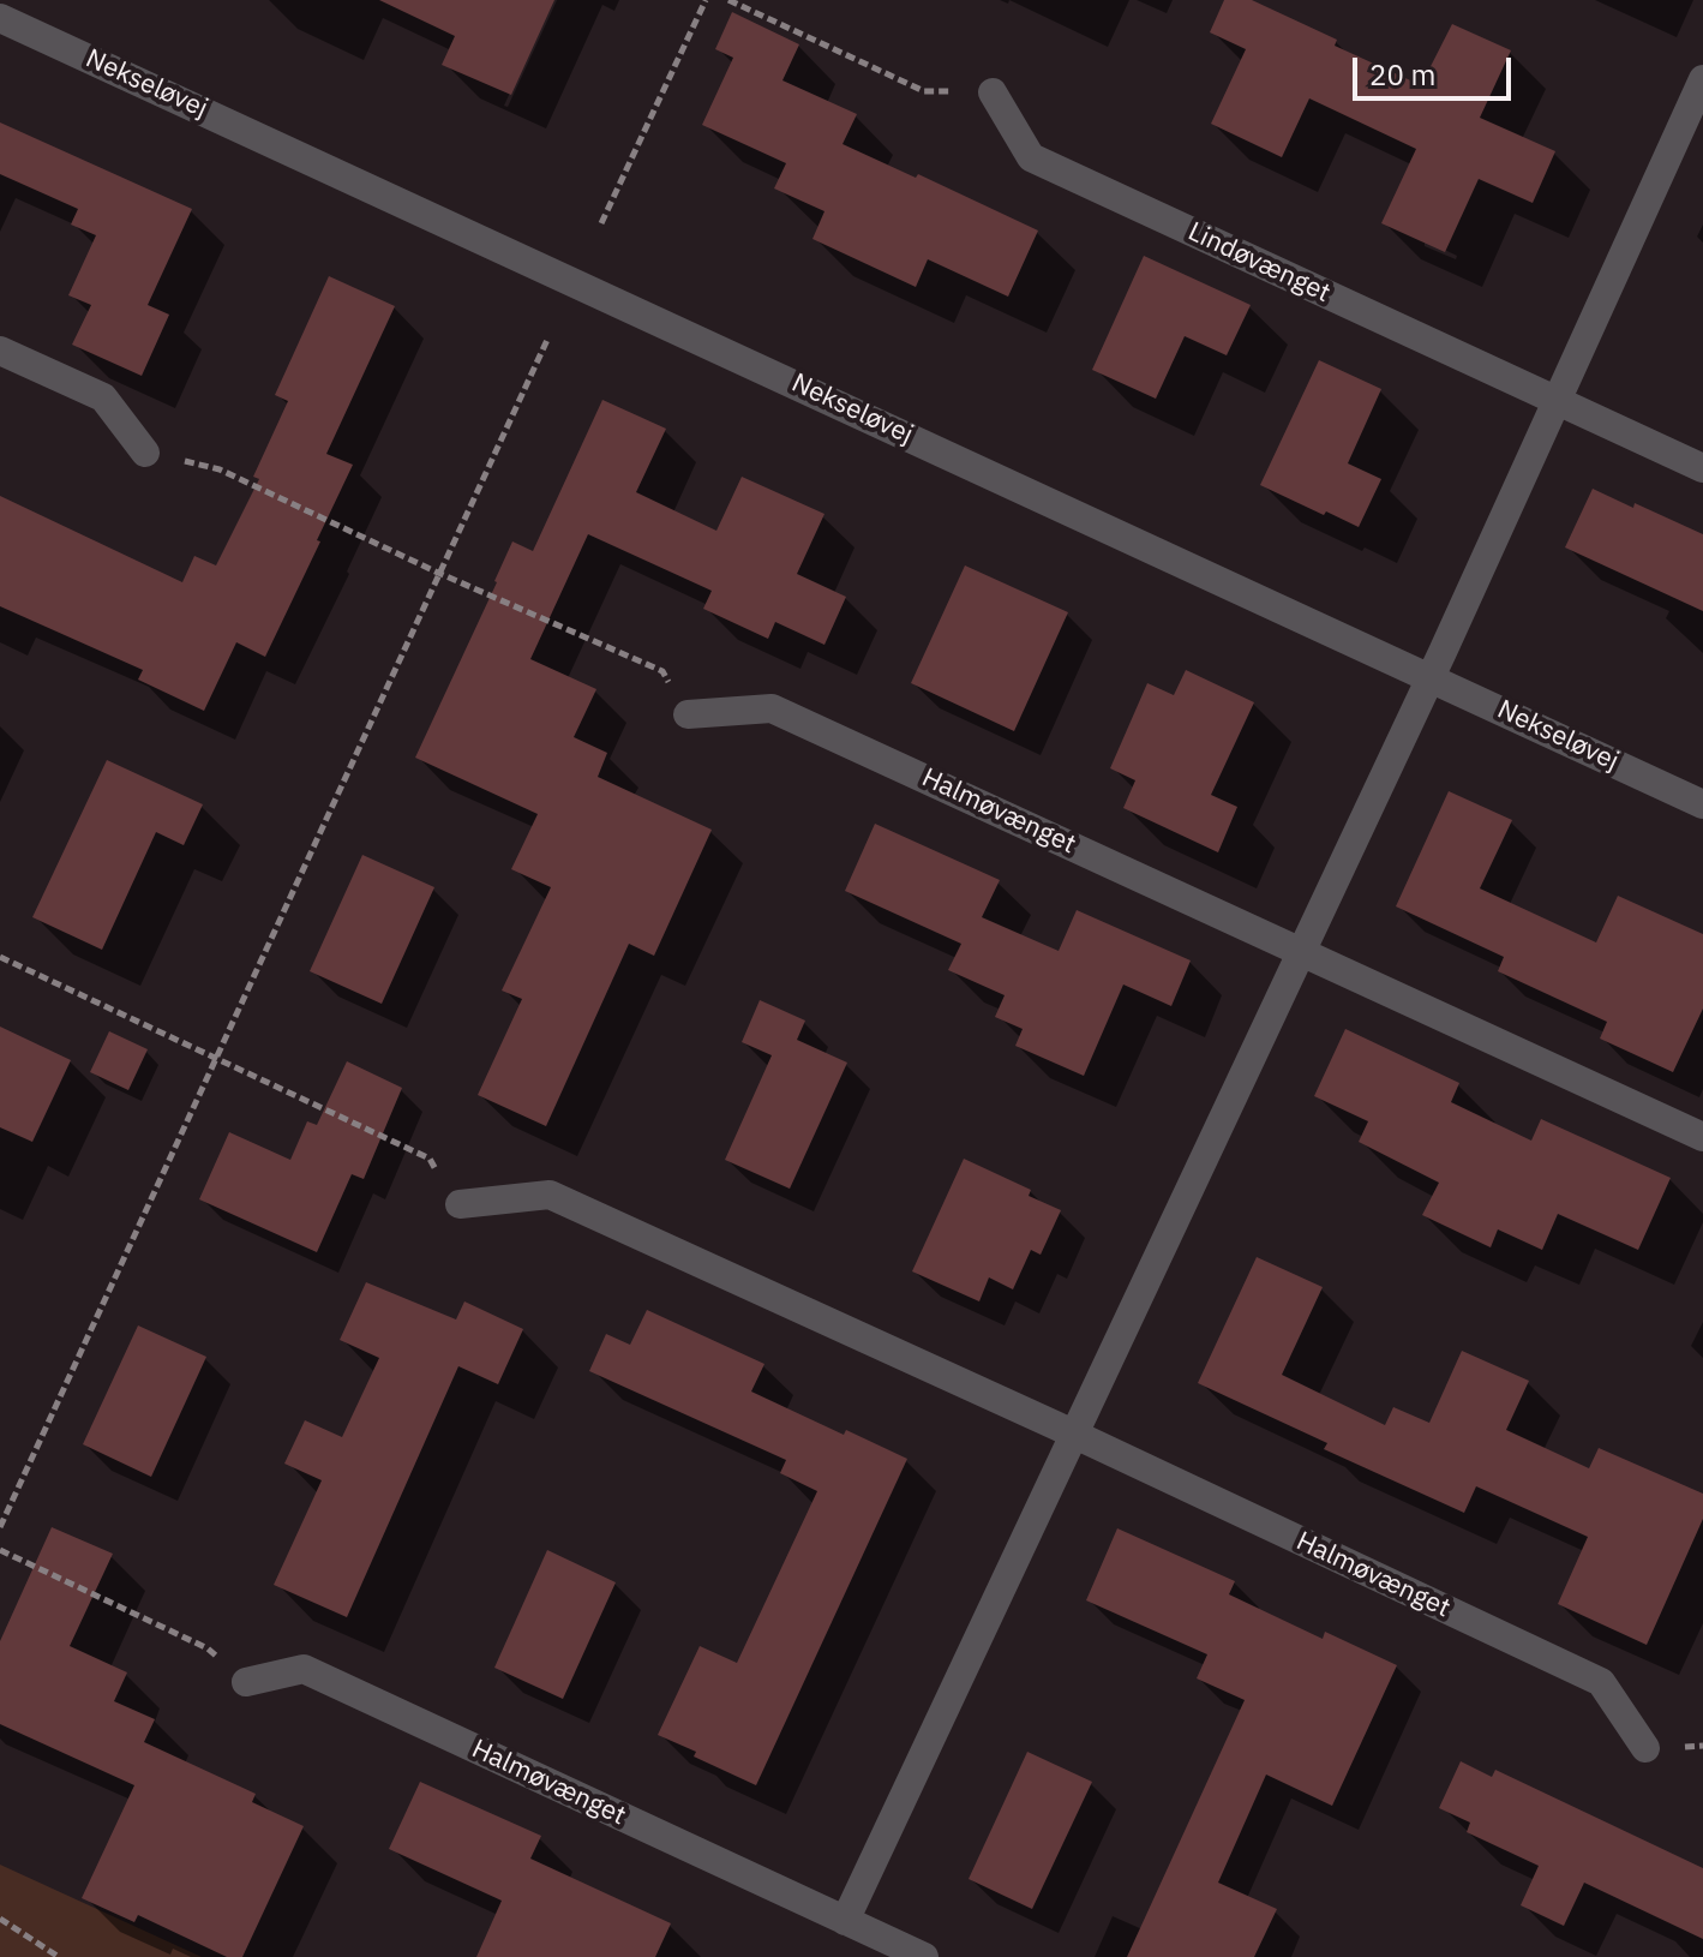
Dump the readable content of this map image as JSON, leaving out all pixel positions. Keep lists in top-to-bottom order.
{
  "streets": {
    "street": ["Nekseløvej", "Lindøvænget", "Halmøvænget"]
  },
  "scale_bar": "20 m"
}
